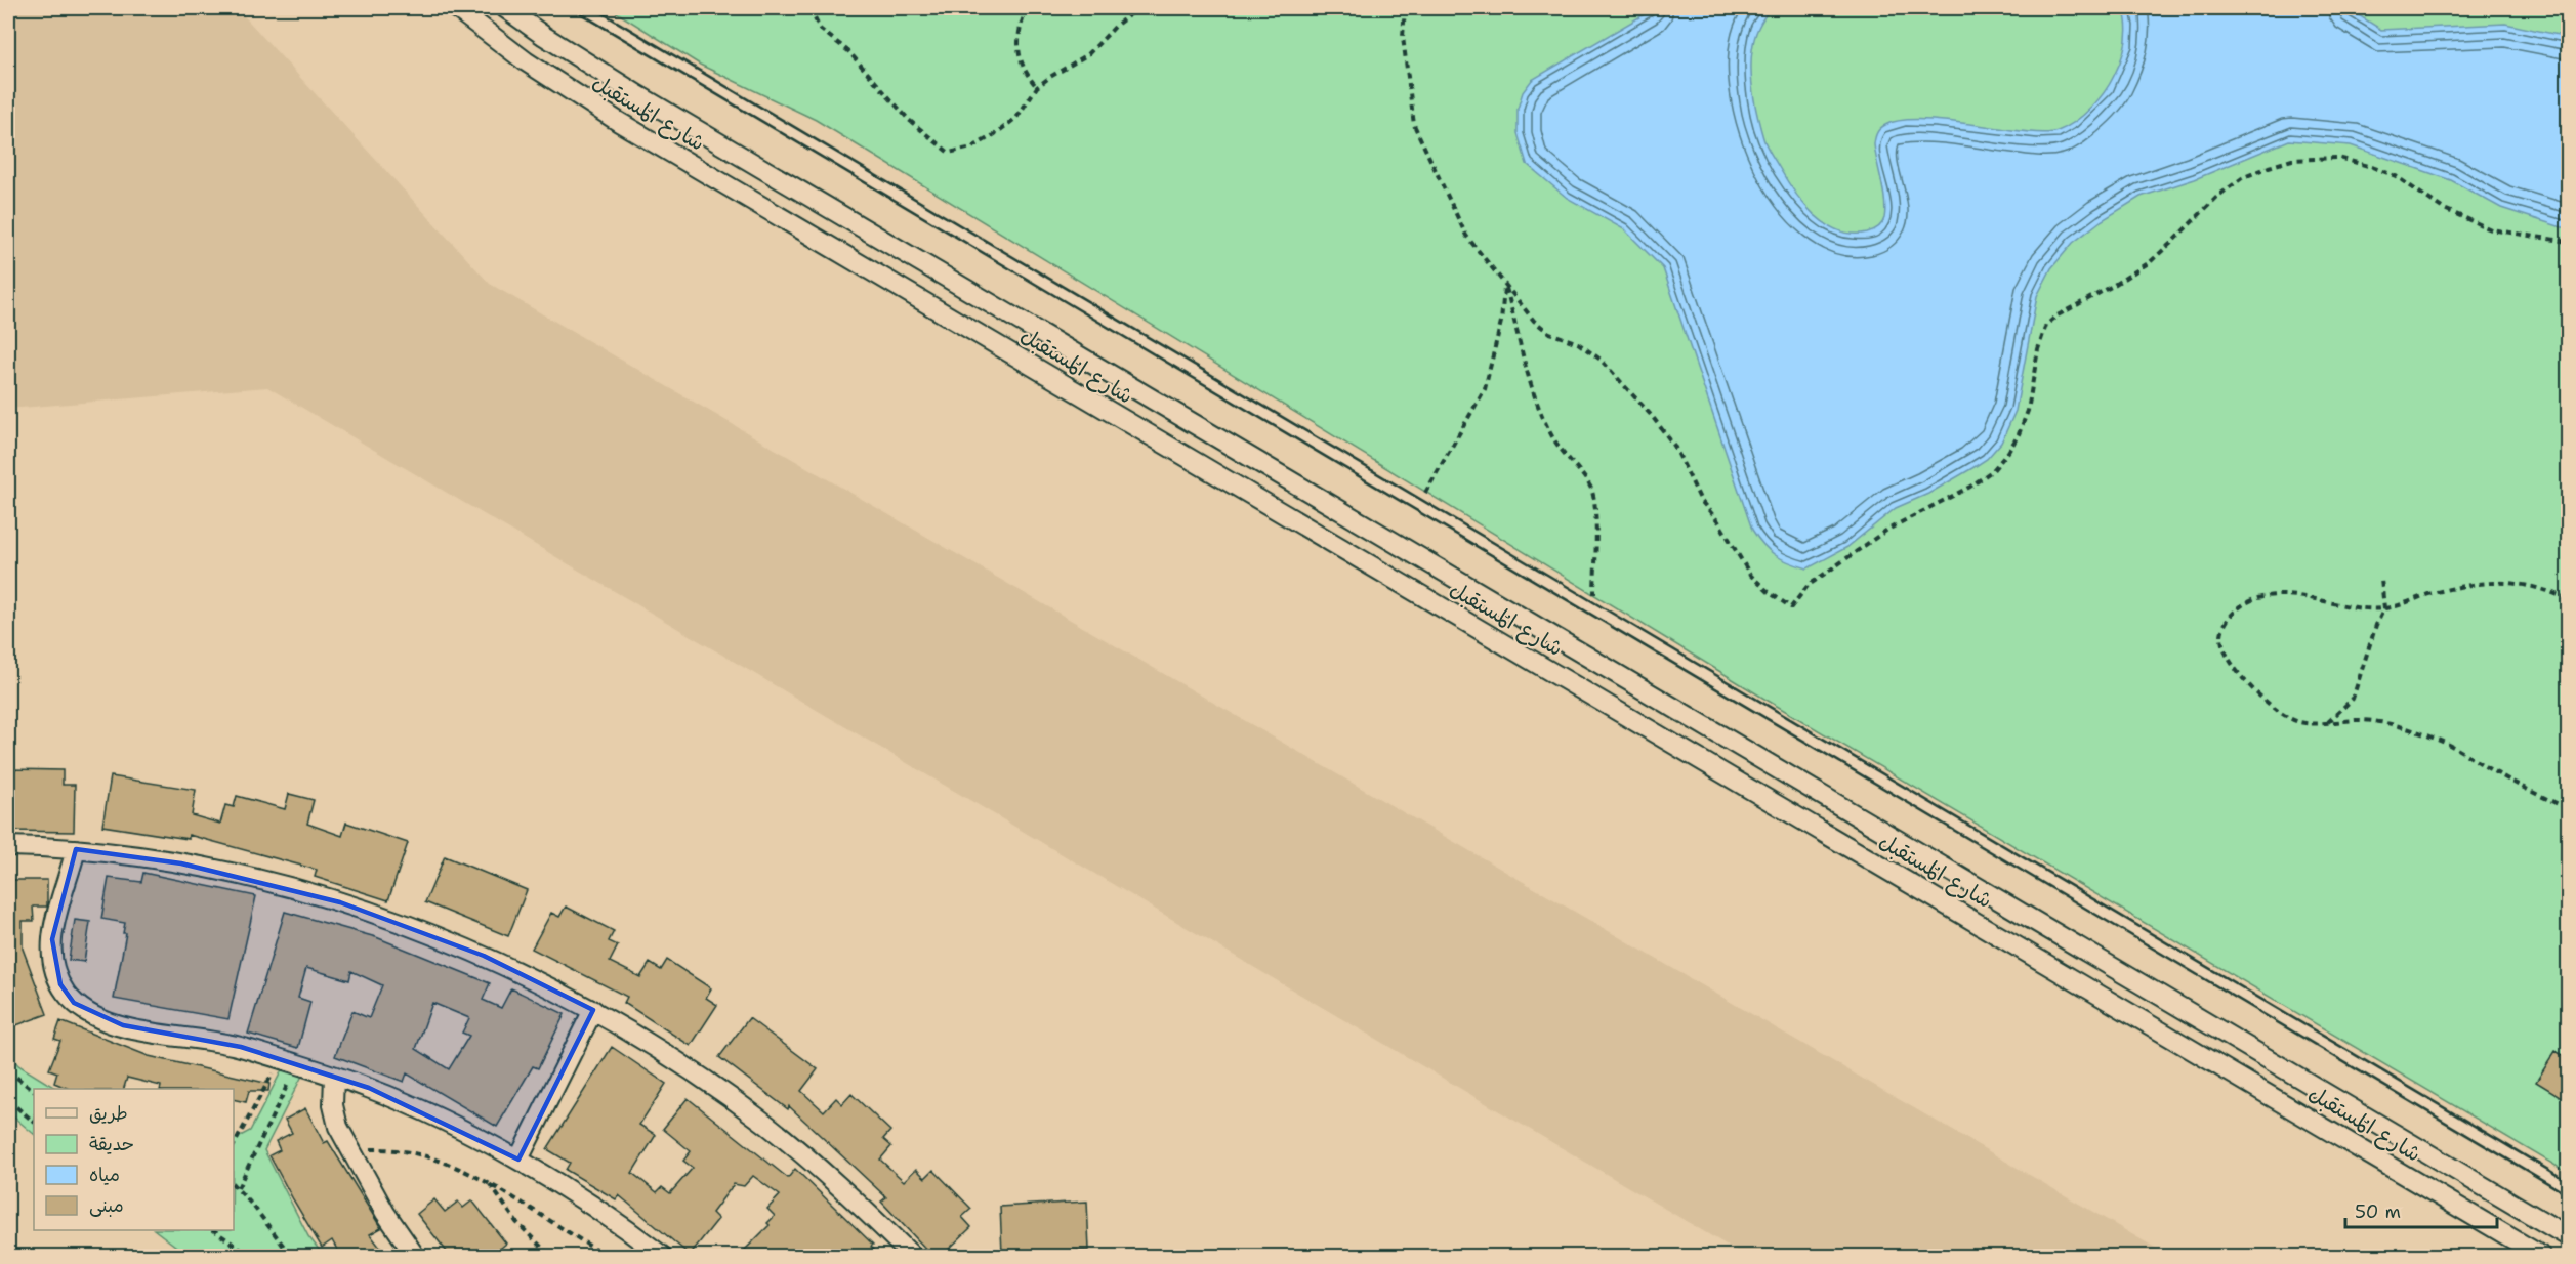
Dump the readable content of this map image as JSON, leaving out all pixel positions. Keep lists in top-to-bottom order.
{
  "streets": {
    "street": ["شارع المُستقبل"]
  },
  "legend": [
    "طريق",
    "حديقة",
    "مياه",
    "مبنى"
  ],
  "scale_bar": "50 m"
}
